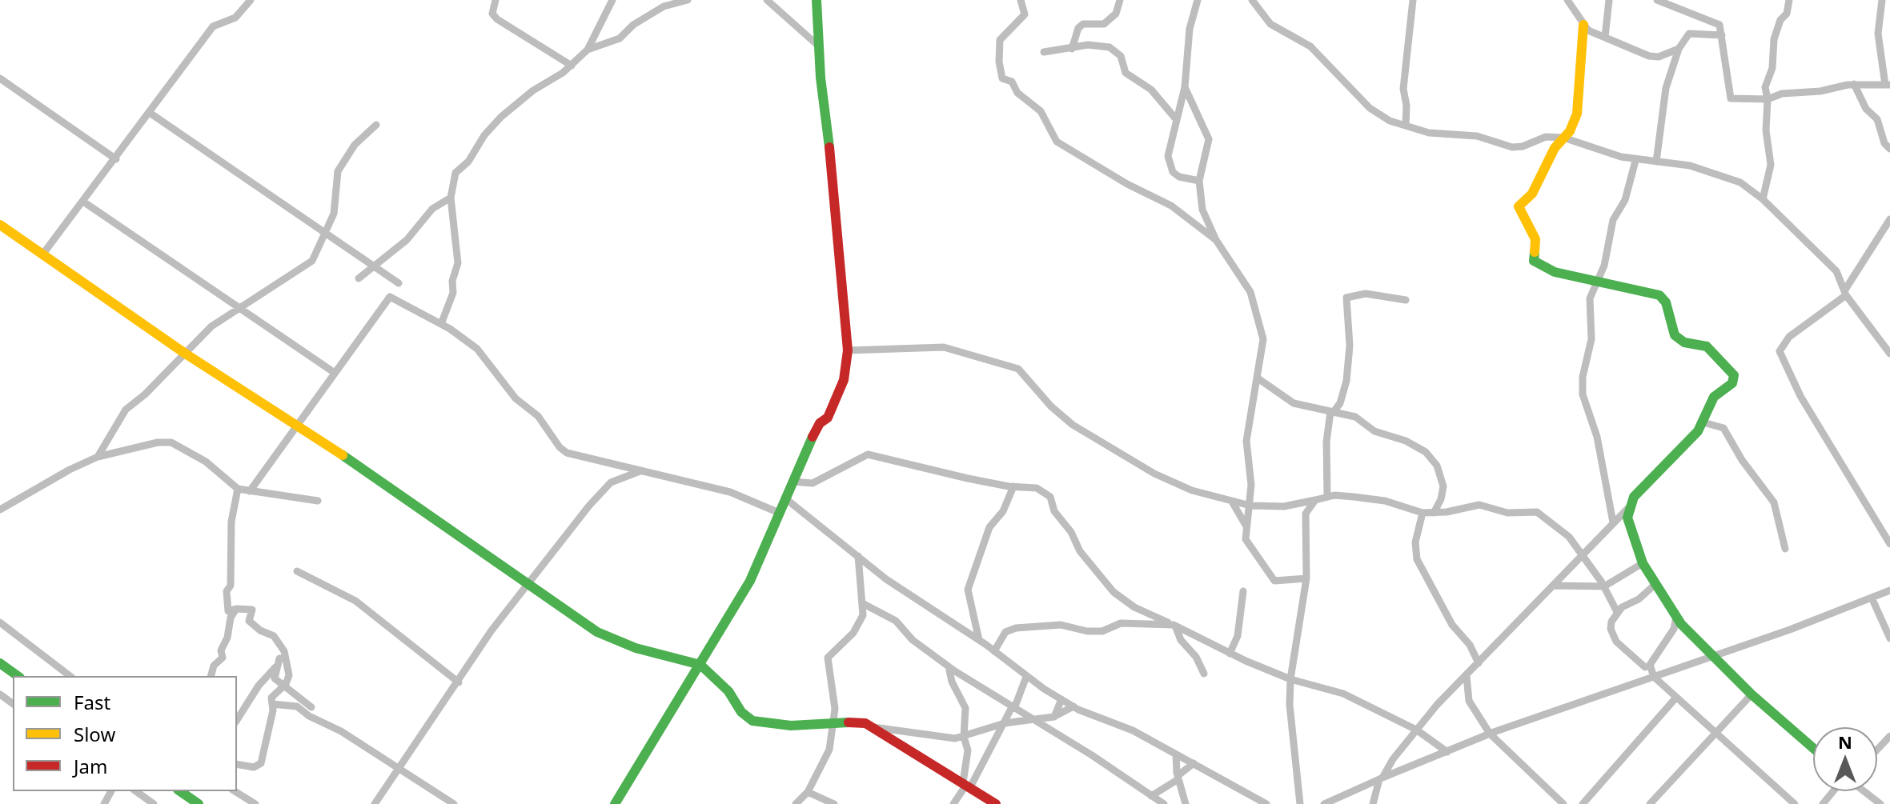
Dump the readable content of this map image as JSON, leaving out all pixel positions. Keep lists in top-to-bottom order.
{
  "legend": ["Fast", "Slow", "Jam"],
  "north": "top"
}
